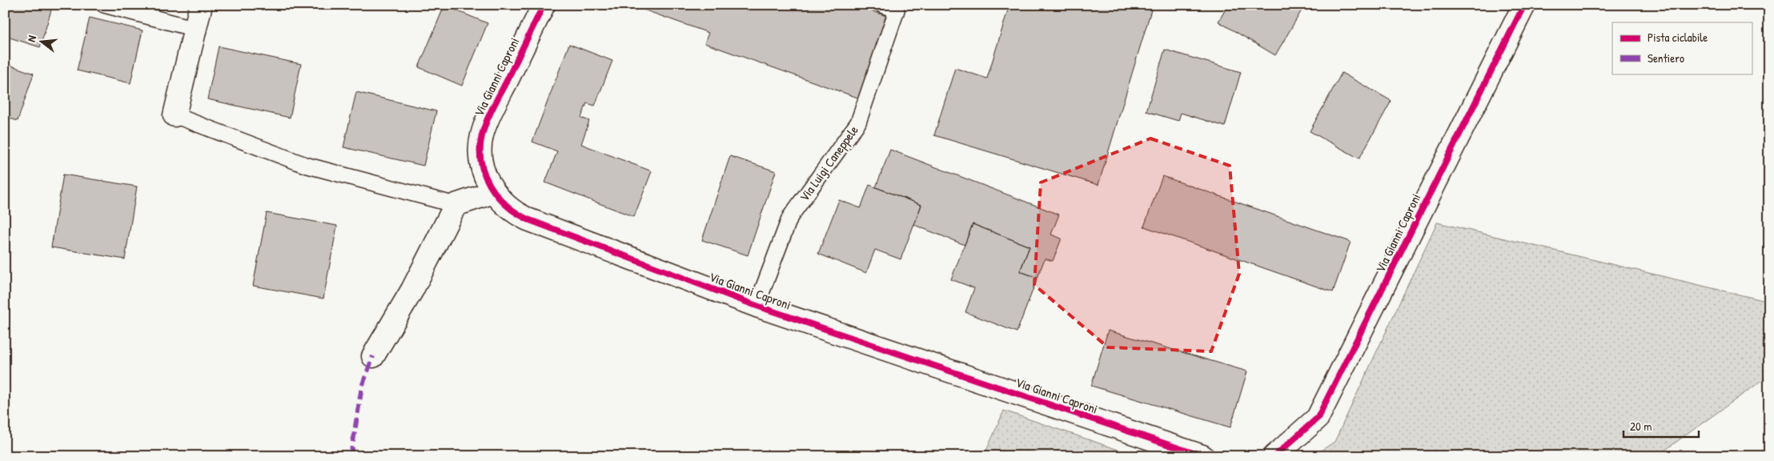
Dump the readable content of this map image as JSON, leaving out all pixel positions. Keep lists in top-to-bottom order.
{
  "streets": {
    "street": ["Via Gianni Caproni"],
    "lane": ["Via Luigi Caneppele"]
  },
  "crossings": [
    ["Via Gianni Caproni", "Via Luigi Caneppele"]
  ],
  "legend": ["Pista ciclabile", "Sentiero"],
  "scale_bar": "20 m",
  "north": "left"
}
